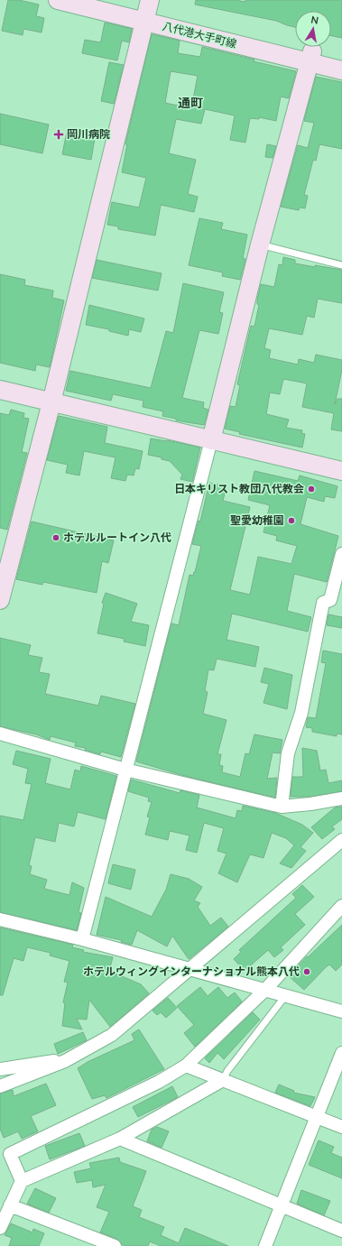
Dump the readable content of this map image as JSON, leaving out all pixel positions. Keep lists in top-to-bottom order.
{
  "streets": {
    "street": ["八代港大手町線"]
  },
  "districts": ["通町"],
  "places": {
    "health": ["岡川病院"],
    "other": [
      "日本キリスト教団八代教会",
      "聖愛幼稚園",
      "ホテルルートイン八代",
      "ホテルウィングインターナショナル熊本八代"
    ]
  },
  "north": "top"
}
